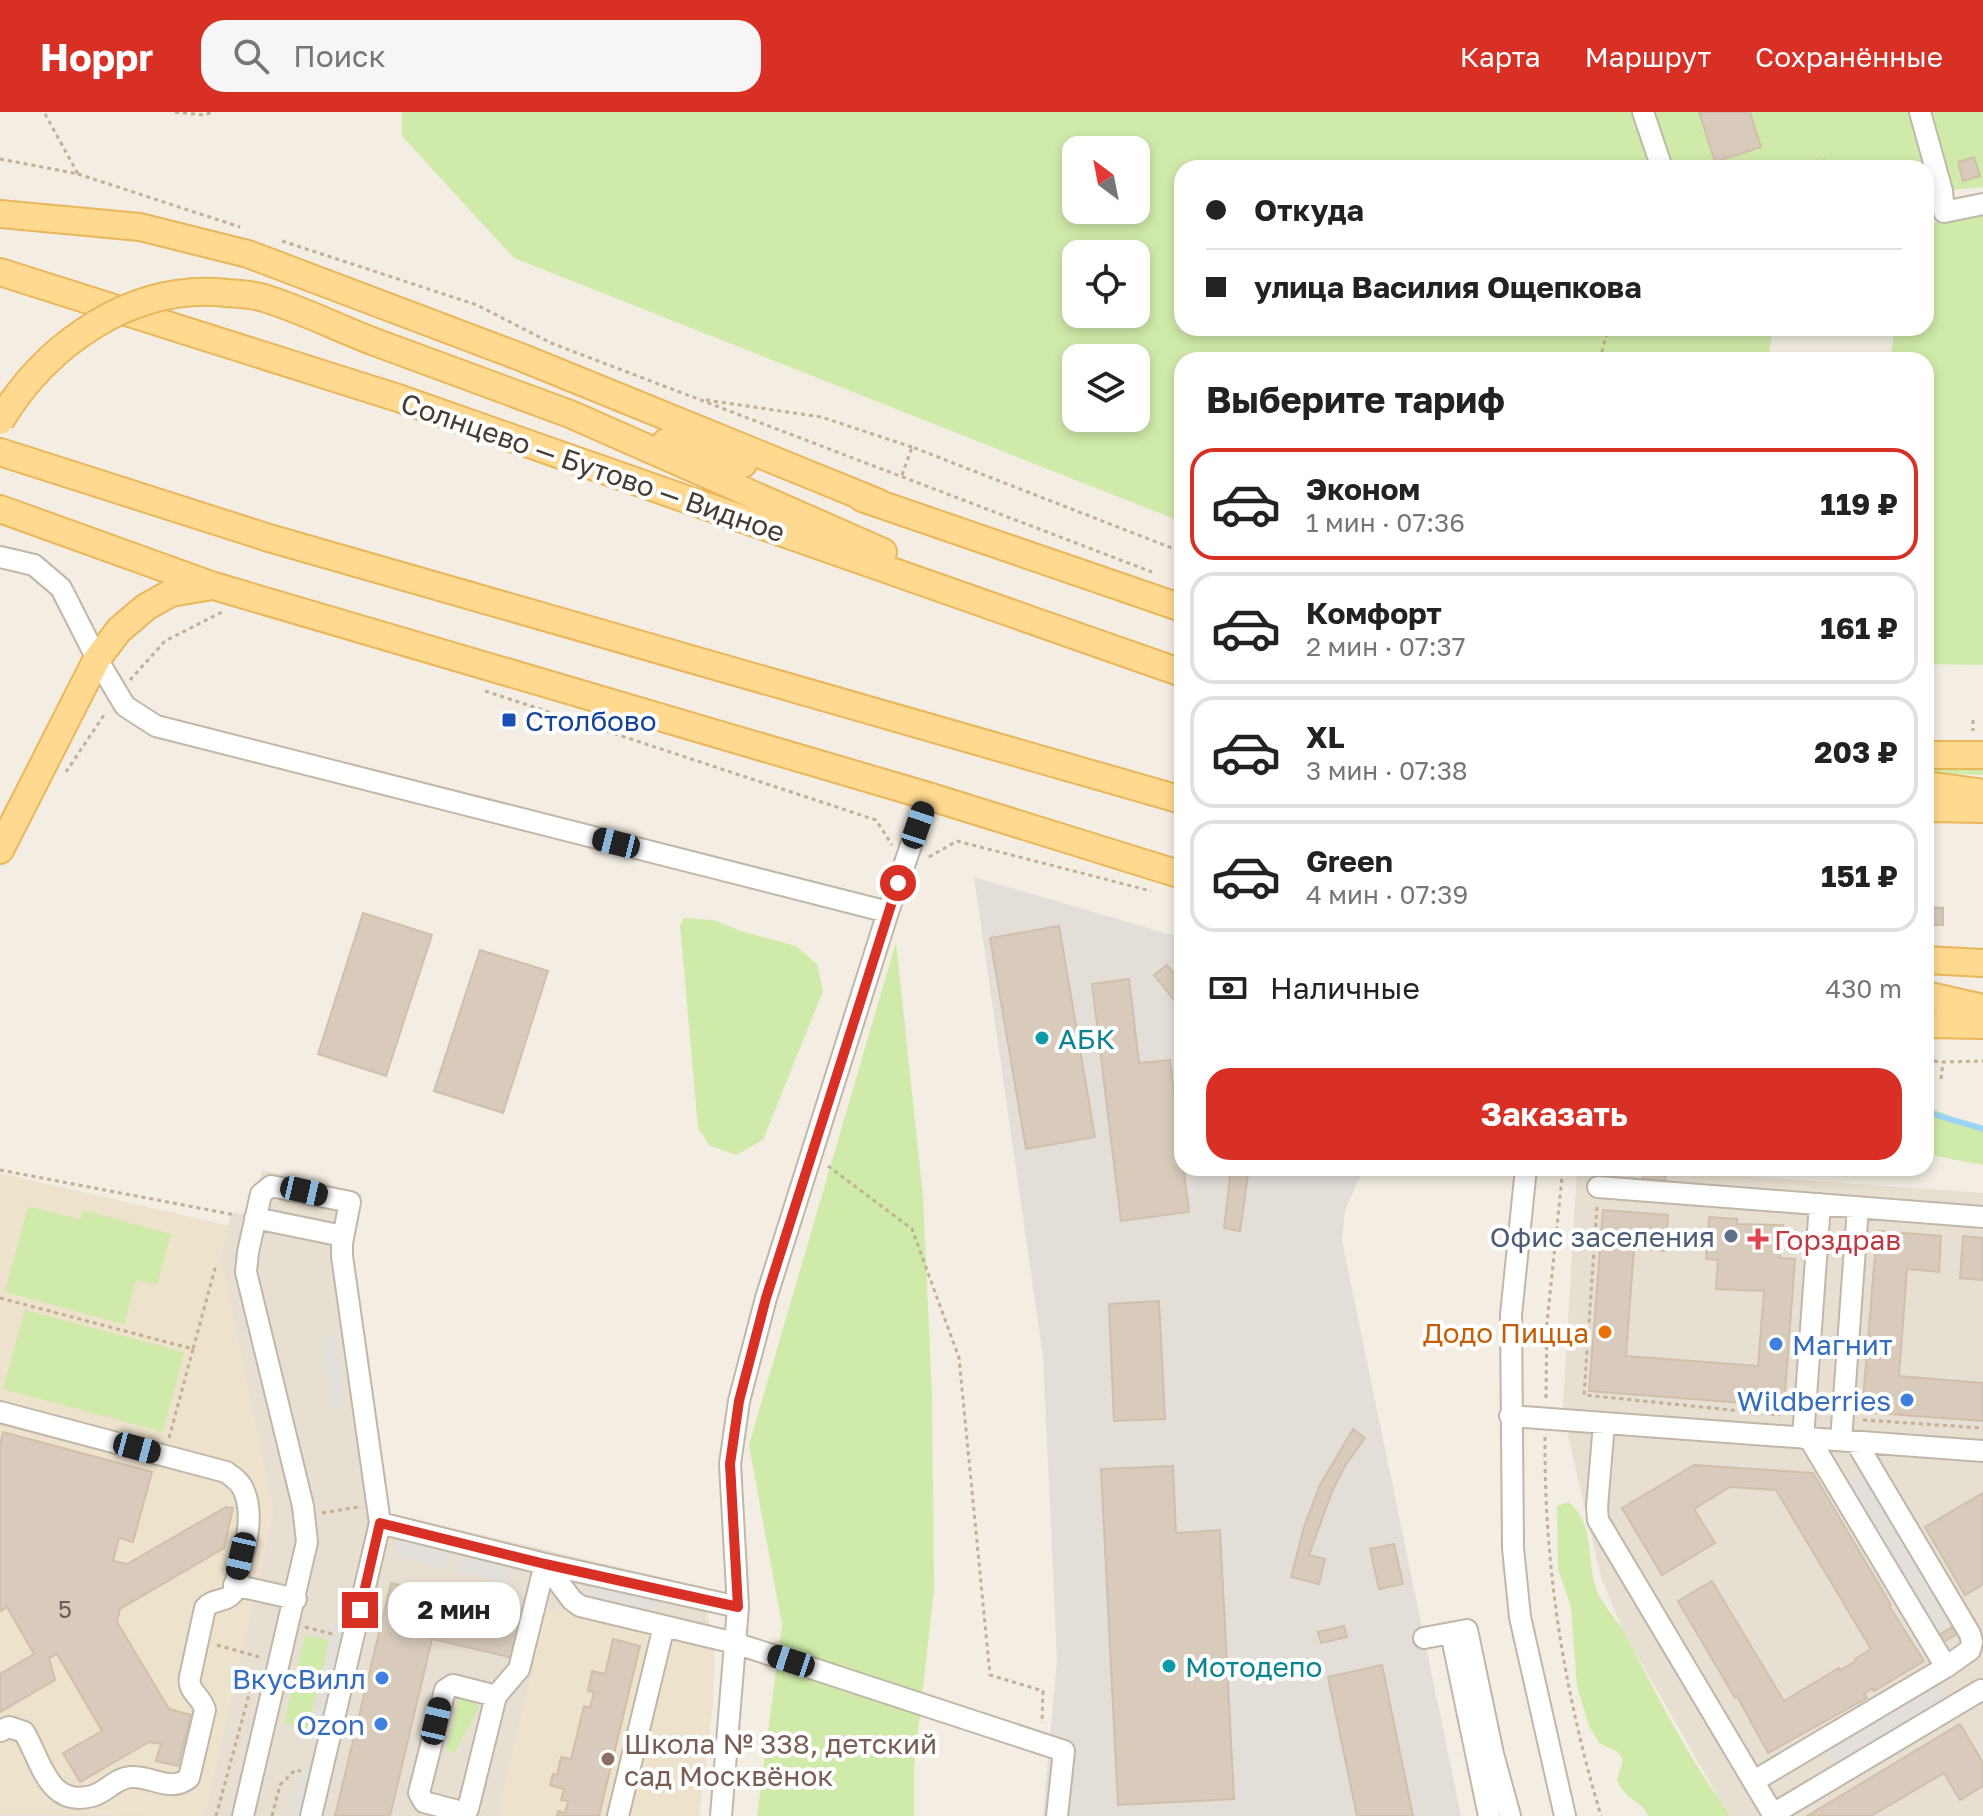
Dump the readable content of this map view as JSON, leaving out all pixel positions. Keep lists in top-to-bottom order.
{
  "streets": {
    "main road": ["Солнцево — Бутово — Видное"]
  },
  "places": {
    "transit": ["Столбово"],
    "other": [
      "АБК",
      "Офис заселения",
      "Додо Пицца",
      "Магнит",
      "Wildberries",
      "Мотодепо",
      "ВкусВилл",
      "Ozon",
      "Школа № 338, детский сад Москвёнок"
    ],
    "health": ["Горздрав"]
  },
  "house_numbers": ["5"],
  "north": "top left",
  "page": {
    "header": "Hoppr",
    "search": "Поиск",
    "nav": ["Карта", "Маршрут", "Сохранённые"],
    "banner": ["Откуда", "улица Василия Ощепкова"],
    "heading": "Выберите тариф",
    "list": [
      {
        "name": "Эконом",
        "note": "1 мин · 07:36",
        "value": "119 ₽"
      },
      {
        "name": "Комфорт",
        "note": "2 мин · 07:37",
        "value": "161 ₽"
      },
      {
        "name": "XL",
        "note": "3 мин · 07:38",
        "value": "203 ₽"
      },
      {
        "name": "Green",
        "note": "4 мин · 07:39",
        "value": "151 ₽"
      }
    ],
    "pay": ["Наличные", "430 m"],
    "buttons": "Заказать",
    "bubble": "2 мин"
  }
}
